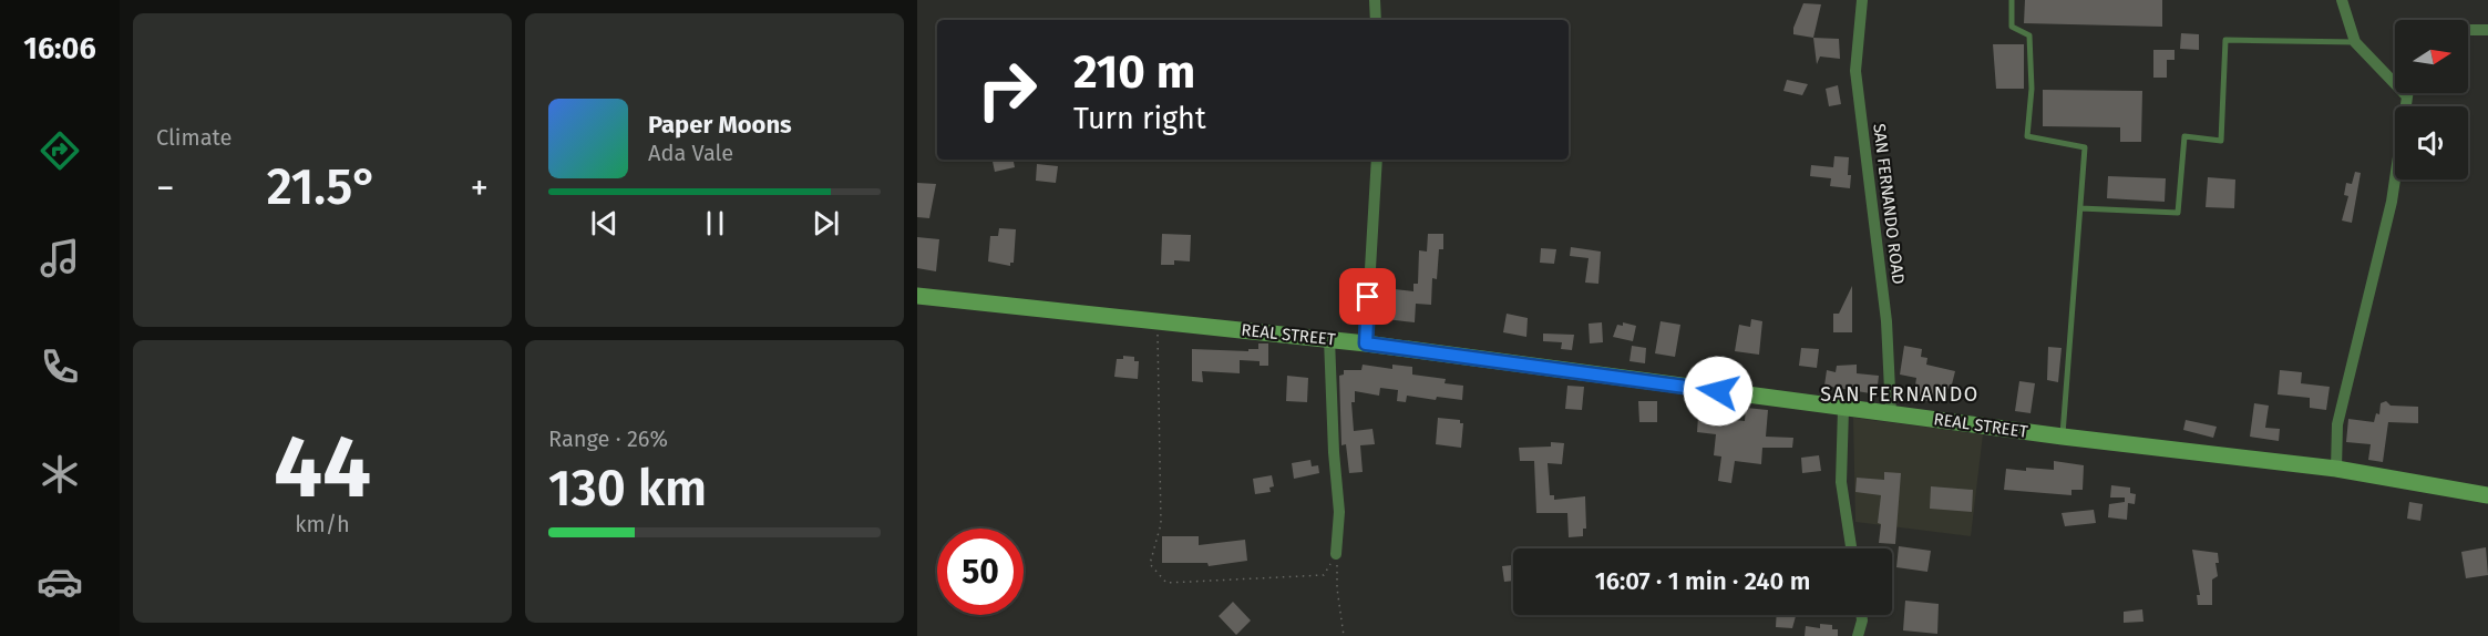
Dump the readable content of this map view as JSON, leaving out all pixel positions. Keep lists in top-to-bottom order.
{
  "streets": {
    "main road": ["REAL STREET"],
    "street": ["SAN FERNANDO ROAD"]
  },
  "crossings": [
    ["SAN FERNANDO ROAD", "REAL STREET"]
  ],
  "districts": ["SAN FERNANDO"],
  "north": "right",
  "page": {
    "tabs": "16:06",
    "tile": [
      "Climate",
      ["44", "km/h"],
      ["Range · 26%", "130 km"]
    ],
    "turn": ["210 m", "Turn right"],
    "song": ["Paper Moons", "Ada Vale"],
    "heat": ["−", "21.5°", "+"],
    "limit": "50",
    "trip": "16:07 · 1 min · 240 m"
  }
}
